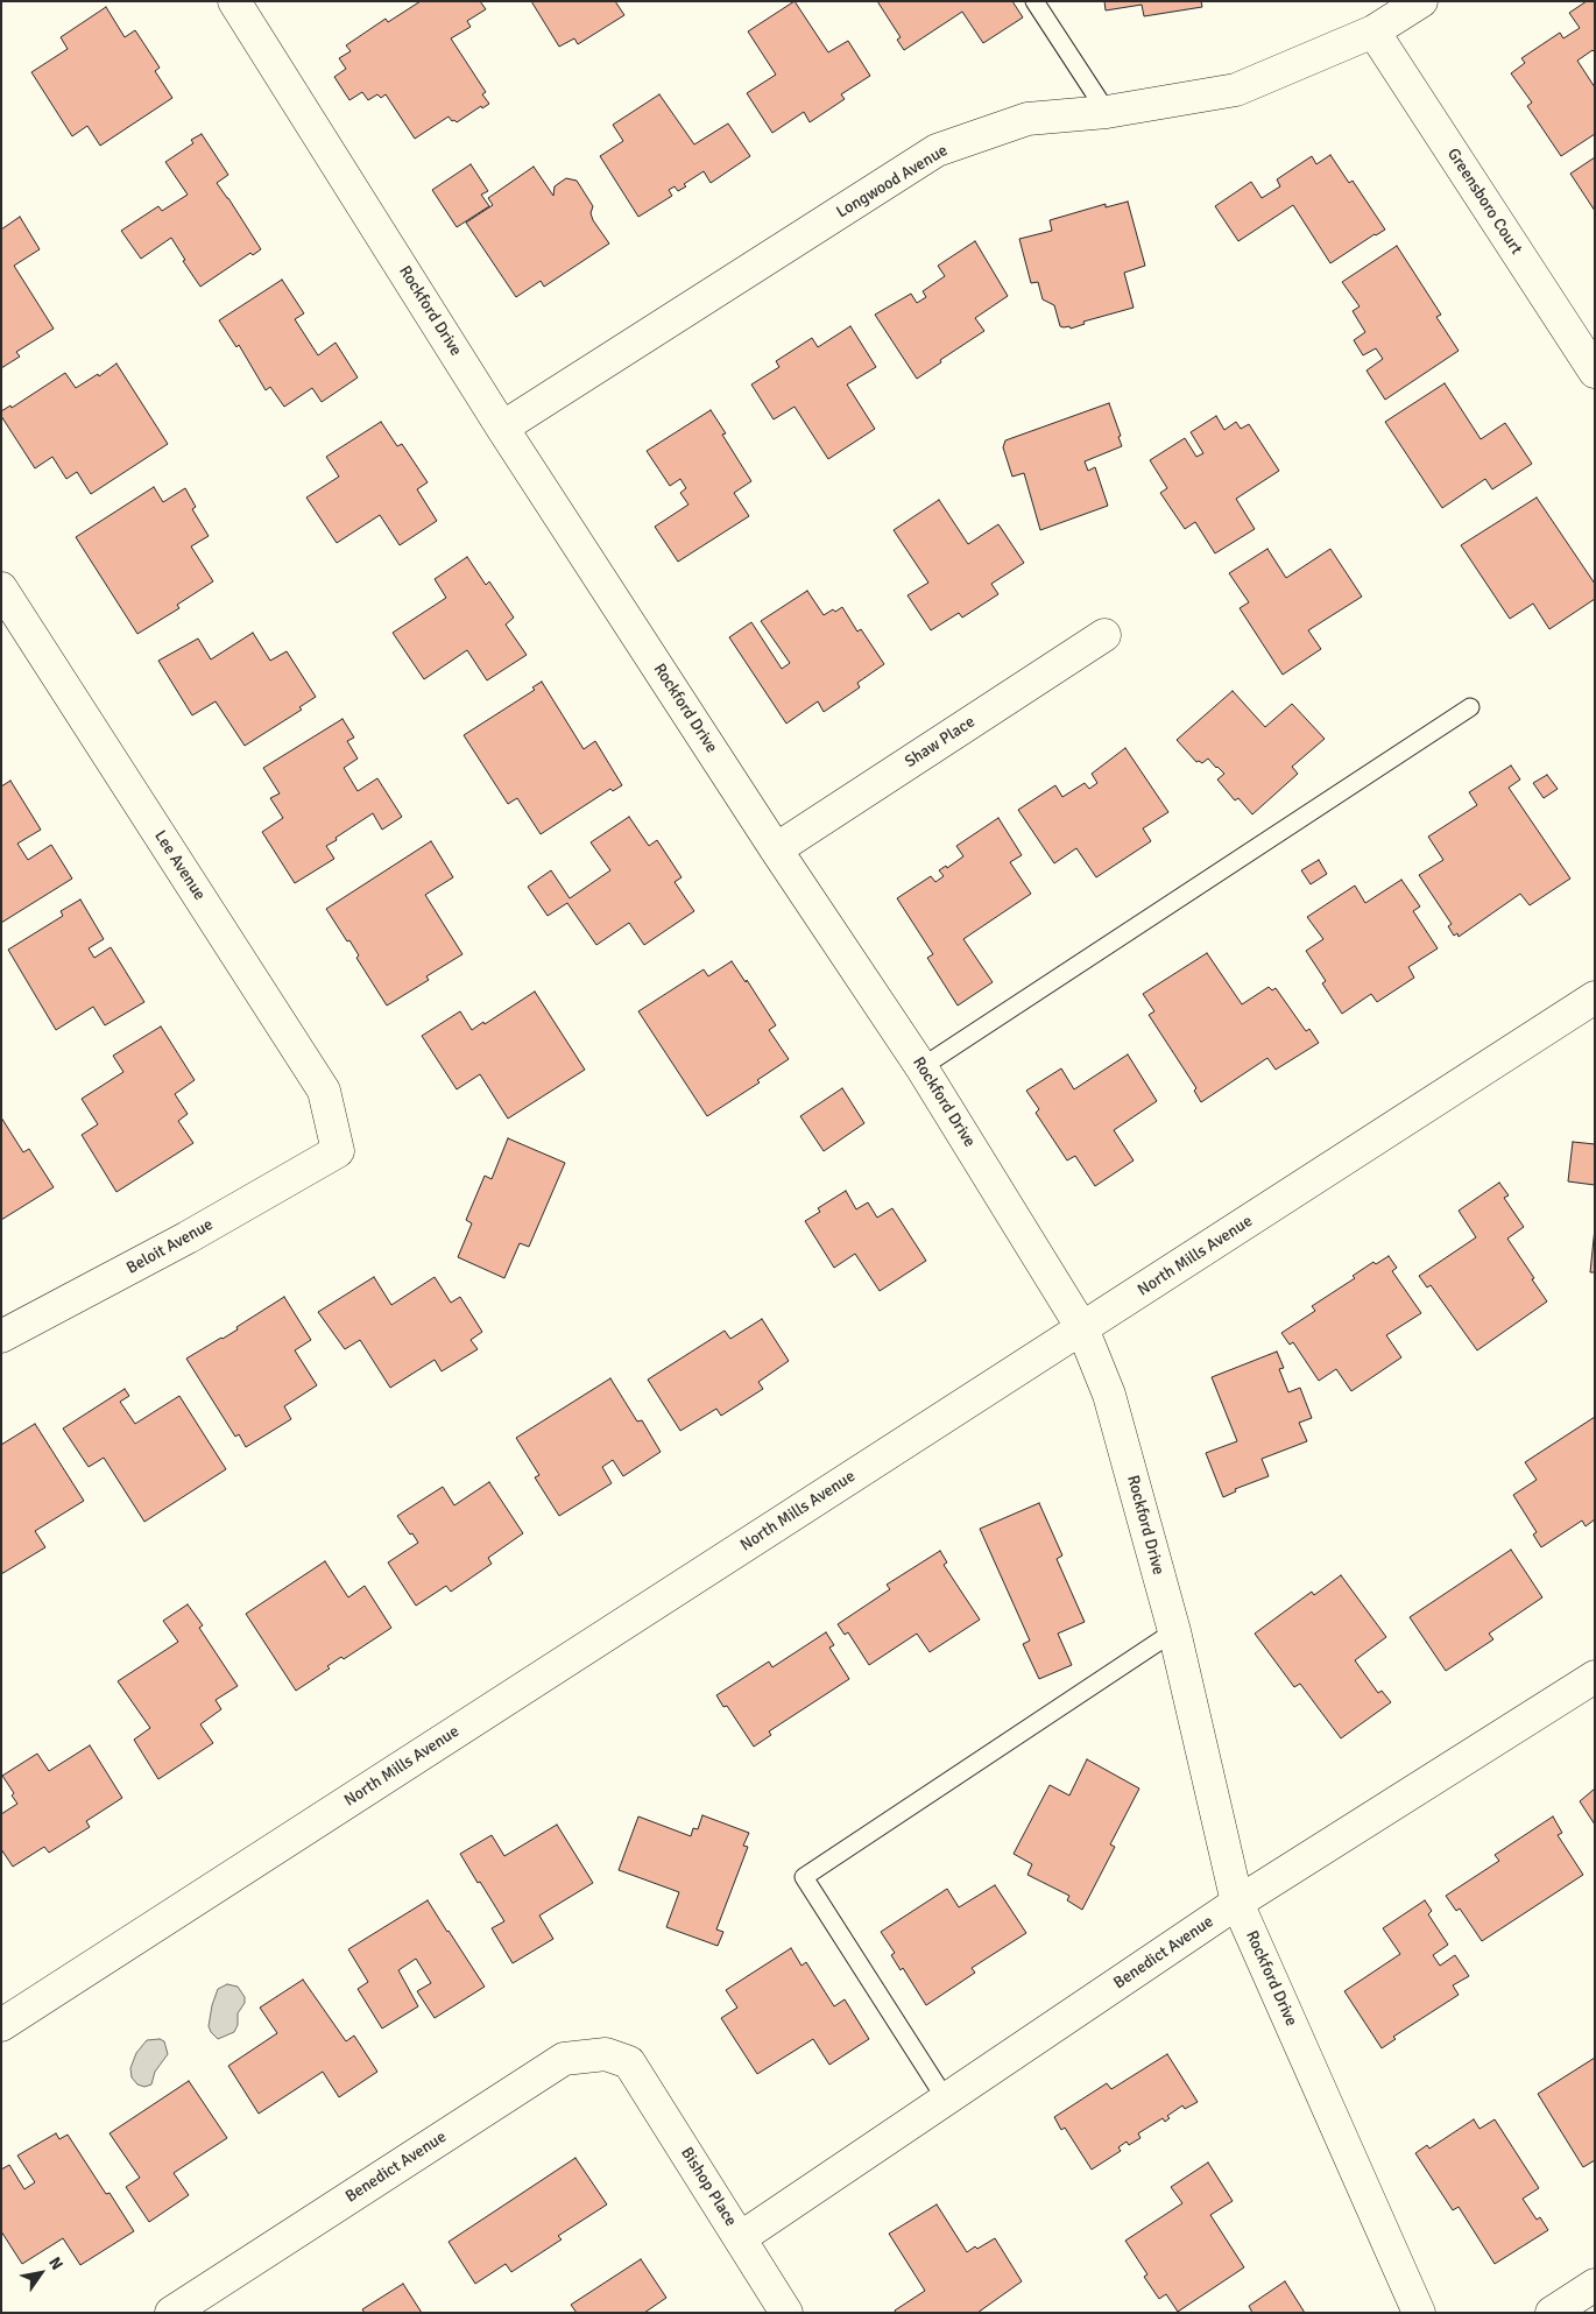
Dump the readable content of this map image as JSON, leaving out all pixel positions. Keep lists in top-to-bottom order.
{
  "streets": {
    "street": [
      "Longwood Avenue",
      "Greensboro Court",
      "Rockford Drive",
      "Shaw Place",
      "Lee Avenue",
      "Beloit Avenue",
      "North Mills Avenue",
      "Benedict Avenue",
      "Bishop Place"
    ]
  },
  "crossings": [
    ["Longwood Avenue", "Greensboro Court"],
    ["Longwood Avenue", "Rockford Drive"],
    ["Rockford Drive", "Shaw Place"],
    ["Rockford Drive", "North Mills Avenue"],
    ["Rockford Drive", "Benedict Avenue"],
    ["Lee Avenue", "Beloit Avenue"],
    ["Benedict Avenue", "Bishop Place"]
  ],
  "north": "top right"
}
